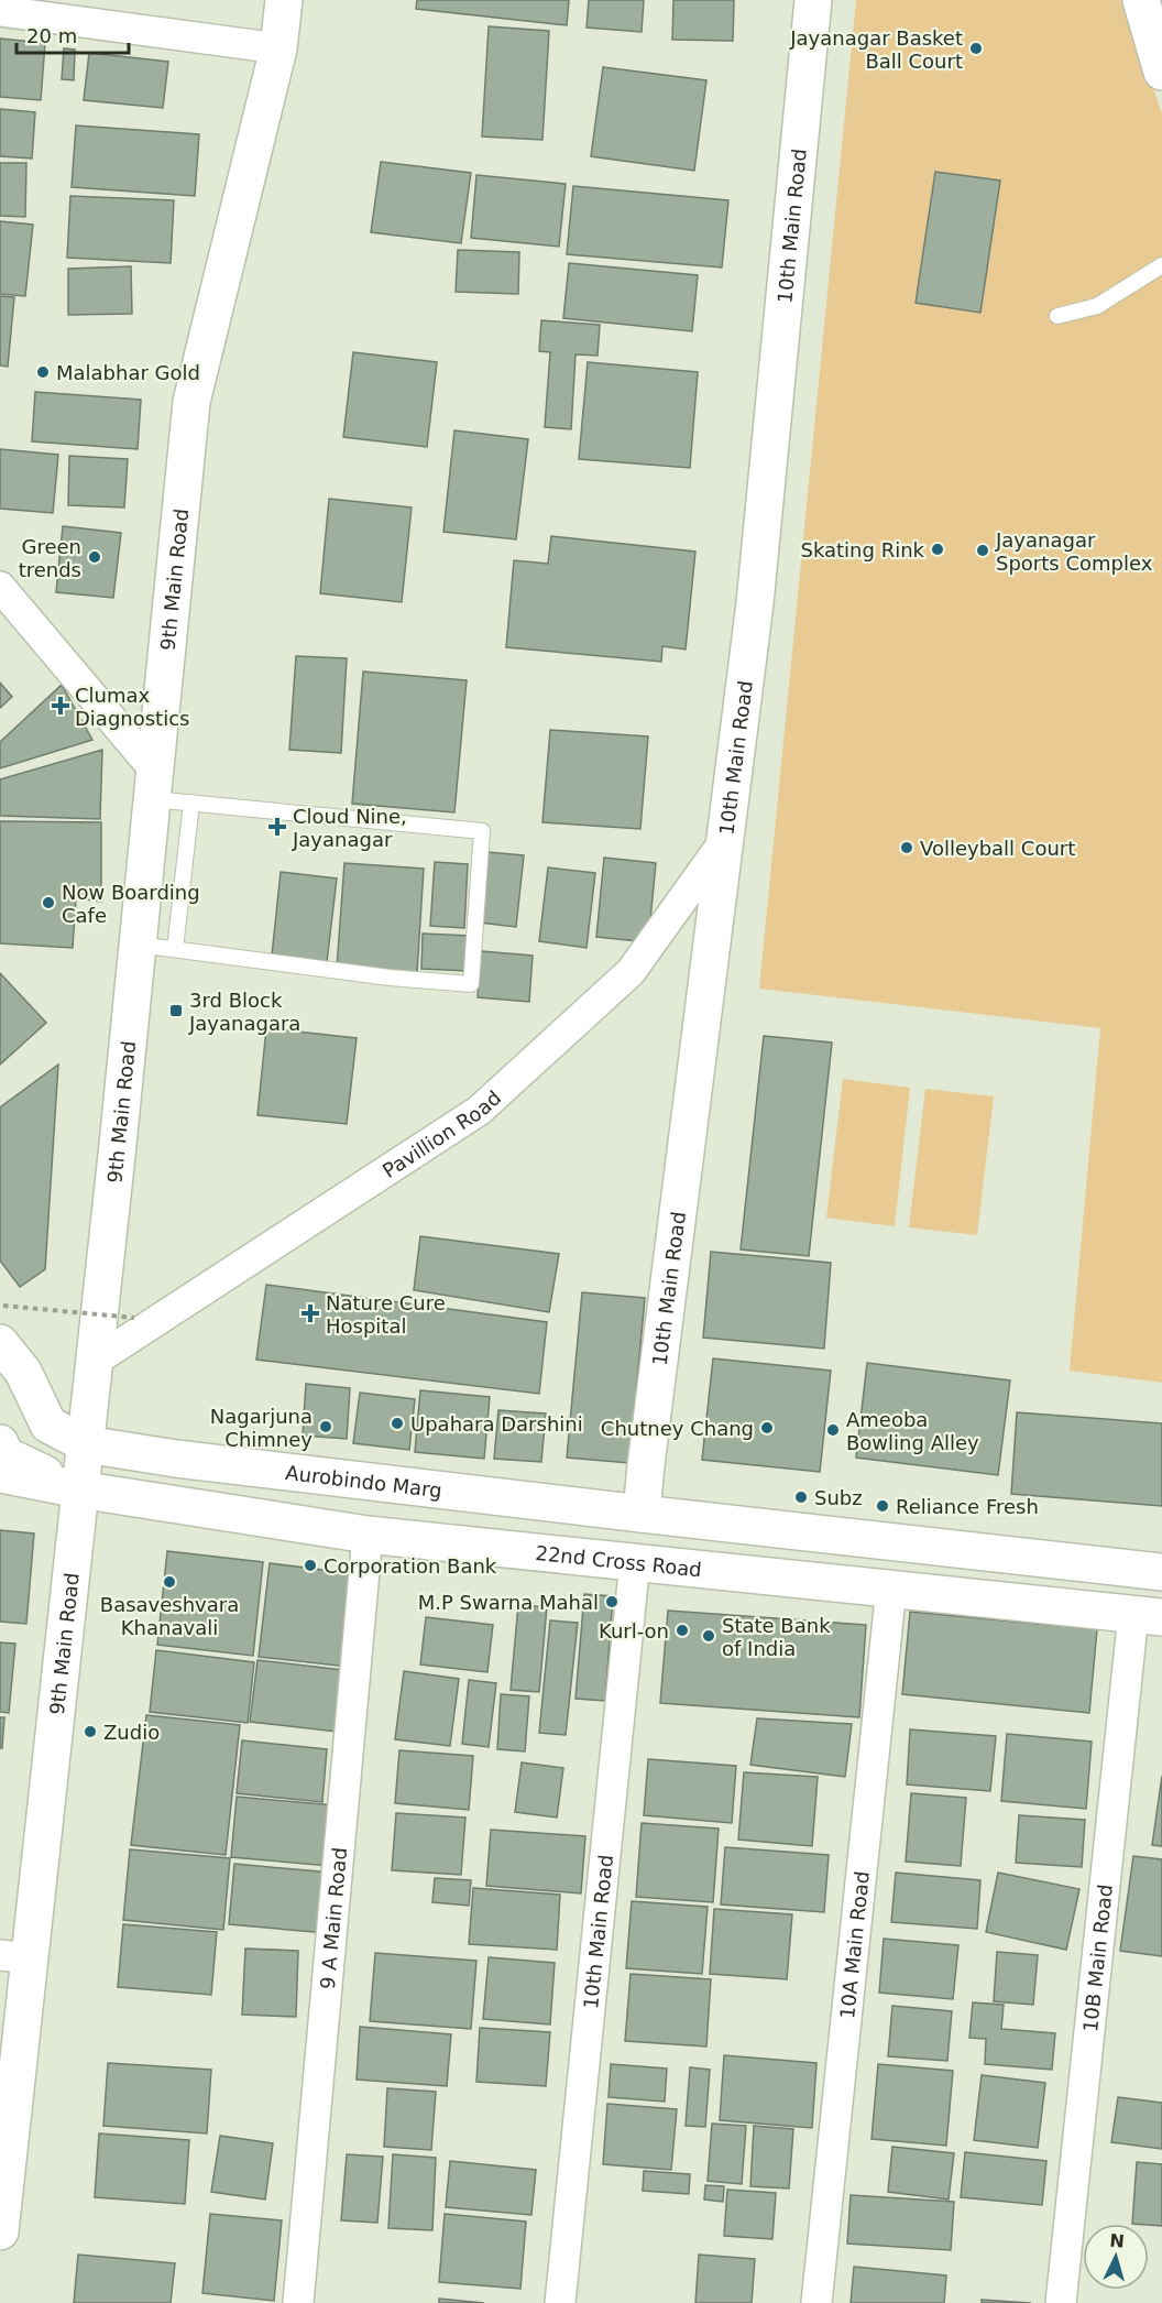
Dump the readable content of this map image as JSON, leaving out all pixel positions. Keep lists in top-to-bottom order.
{
  "streets": {
    "main road": [
      "10th Main Road",
      "9th Main Road",
      "Aurobindo Marg",
      "22nd Cross Road"
    ],
    "street": [
      "Pavillion Road",
      "9 A Main Road",
      "10A Main Road",
      "10B Main Road"
    ]
  },
  "crossings": [
    ["10th Main Road", "Pavillion Road"],
    ["10th Main Road", "Aurobindo Marg"],
    ["10th Main Road", "22nd Cross Road"],
    ["9th Main Road", "Pavillion Road"],
    ["9th Main Road", "Aurobindo Marg"],
    ["9th Main Road", "22nd Cross Road"],
    ["22nd Cross Road", "9 A Main Road"],
    ["22nd Cross Road", "10A Main Road"],
    ["22nd Cross Road", "10B Main Road"]
  ],
  "places": {
    "other": [
      "Jayanagar Basket Ball Court",
      "Malabhar Gold",
      "Skating Rink",
      "Jayanagar Sports Complex",
      "Green trends",
      "Volleyball Court",
      "Now Boarding Cafe",
      "Upahara Darshini",
      "Nagarjuna Chimney",
      "Chutney Chang",
      "Ameoba Bowling Alley",
      "Subz",
      "Reliance Fresh",
      "Corporation Bank",
      "Basaveshvara Khanavali",
      "M.P Swarna Mahal",
      "Kurl-on",
      "State Bank of India",
      "Zudio"
    ],
    "health": ["Clumax Diagnostics", "Cloud Nine, Jayanagar", "Nature Cure Hospital"],
    "transit": ["3rd Block Jayanagara"]
  },
  "scale_bar": "20 m",
  "north": "top"
}
